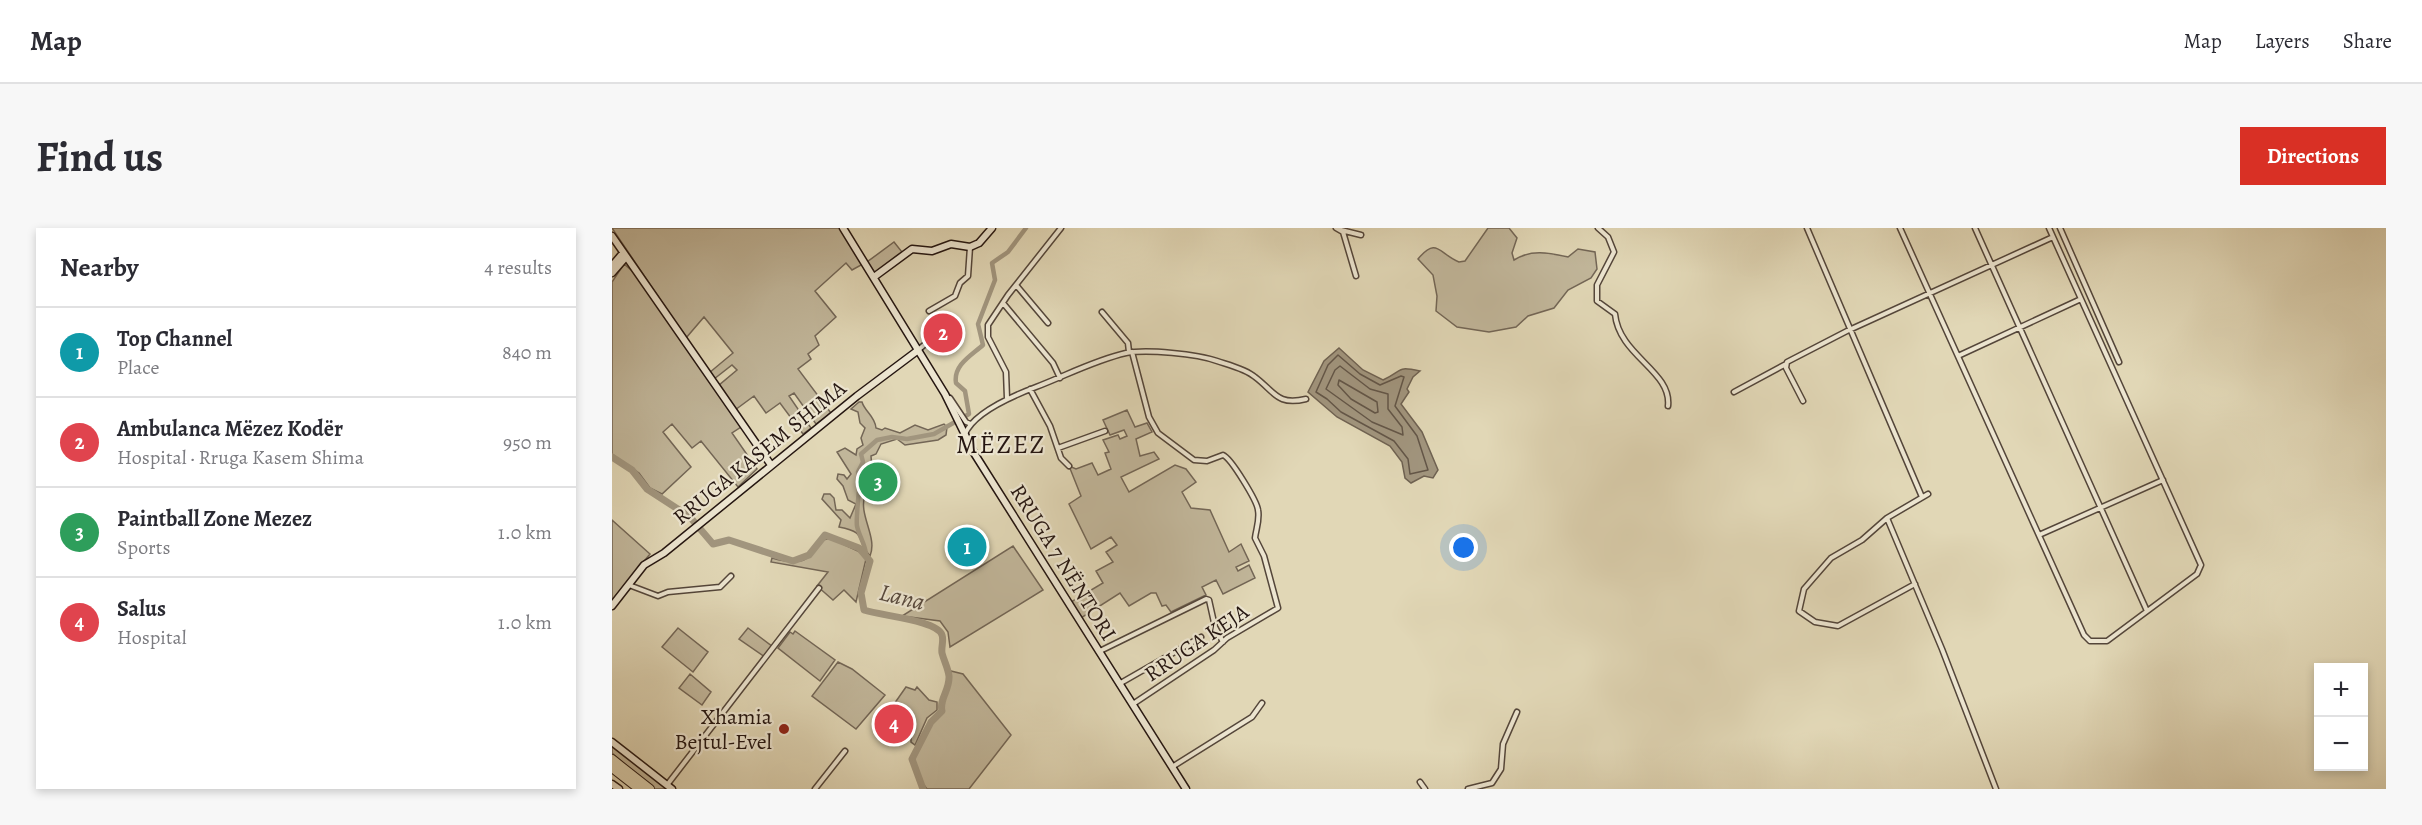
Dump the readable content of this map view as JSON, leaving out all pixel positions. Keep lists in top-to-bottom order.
{
  "streets": {
    "main road": ["RRUGA KASEM SHIMA", "RRUGA 7 NËNTORI"],
    "street": ["RRUGA KEJA"]
  },
  "crossings": [
    ["RRUGA KASEM SHIMA", "RRUGA 7 NËNTORI"],
    ["RRUGA 7 NËNTORI", "RRUGA KEJA"]
  ],
  "districts": ["MËZEZ"],
  "water": ["Lana"],
  "places": ["Xhamia Bejtul-Evel"],
  "page": {
    "header": "Map",
    "nav": ["Map", "Layers", "Share"],
    "buttons": "Directions",
    "title": "Find us",
    "heading": ["Nearby", "4 results"],
    "list": [
      {
        "mark": "1",
        "name": "Top Channel",
        "note": "Place",
        "value": "840 m"
      },
      {
        "mark": "2",
        "name": "Ambulanca Mëzez Kodër",
        "note": "Hospital · Rruga Kasem Shima",
        "value": "950 m"
      },
      {
        "mark": "3",
        "name": "Paintball Zone Mezez",
        "note": "Sports",
        "value": "1.0 km"
      },
      {
        "mark": "4",
        "name": "Salus",
        "note": "Hospital",
        "value": "1.0 km"
      }
    ],
    "pins": [
      "2",
      "3",
      "1",
      "4"
    ],
    "map_buttons": ["+", "−"]
  }
}
